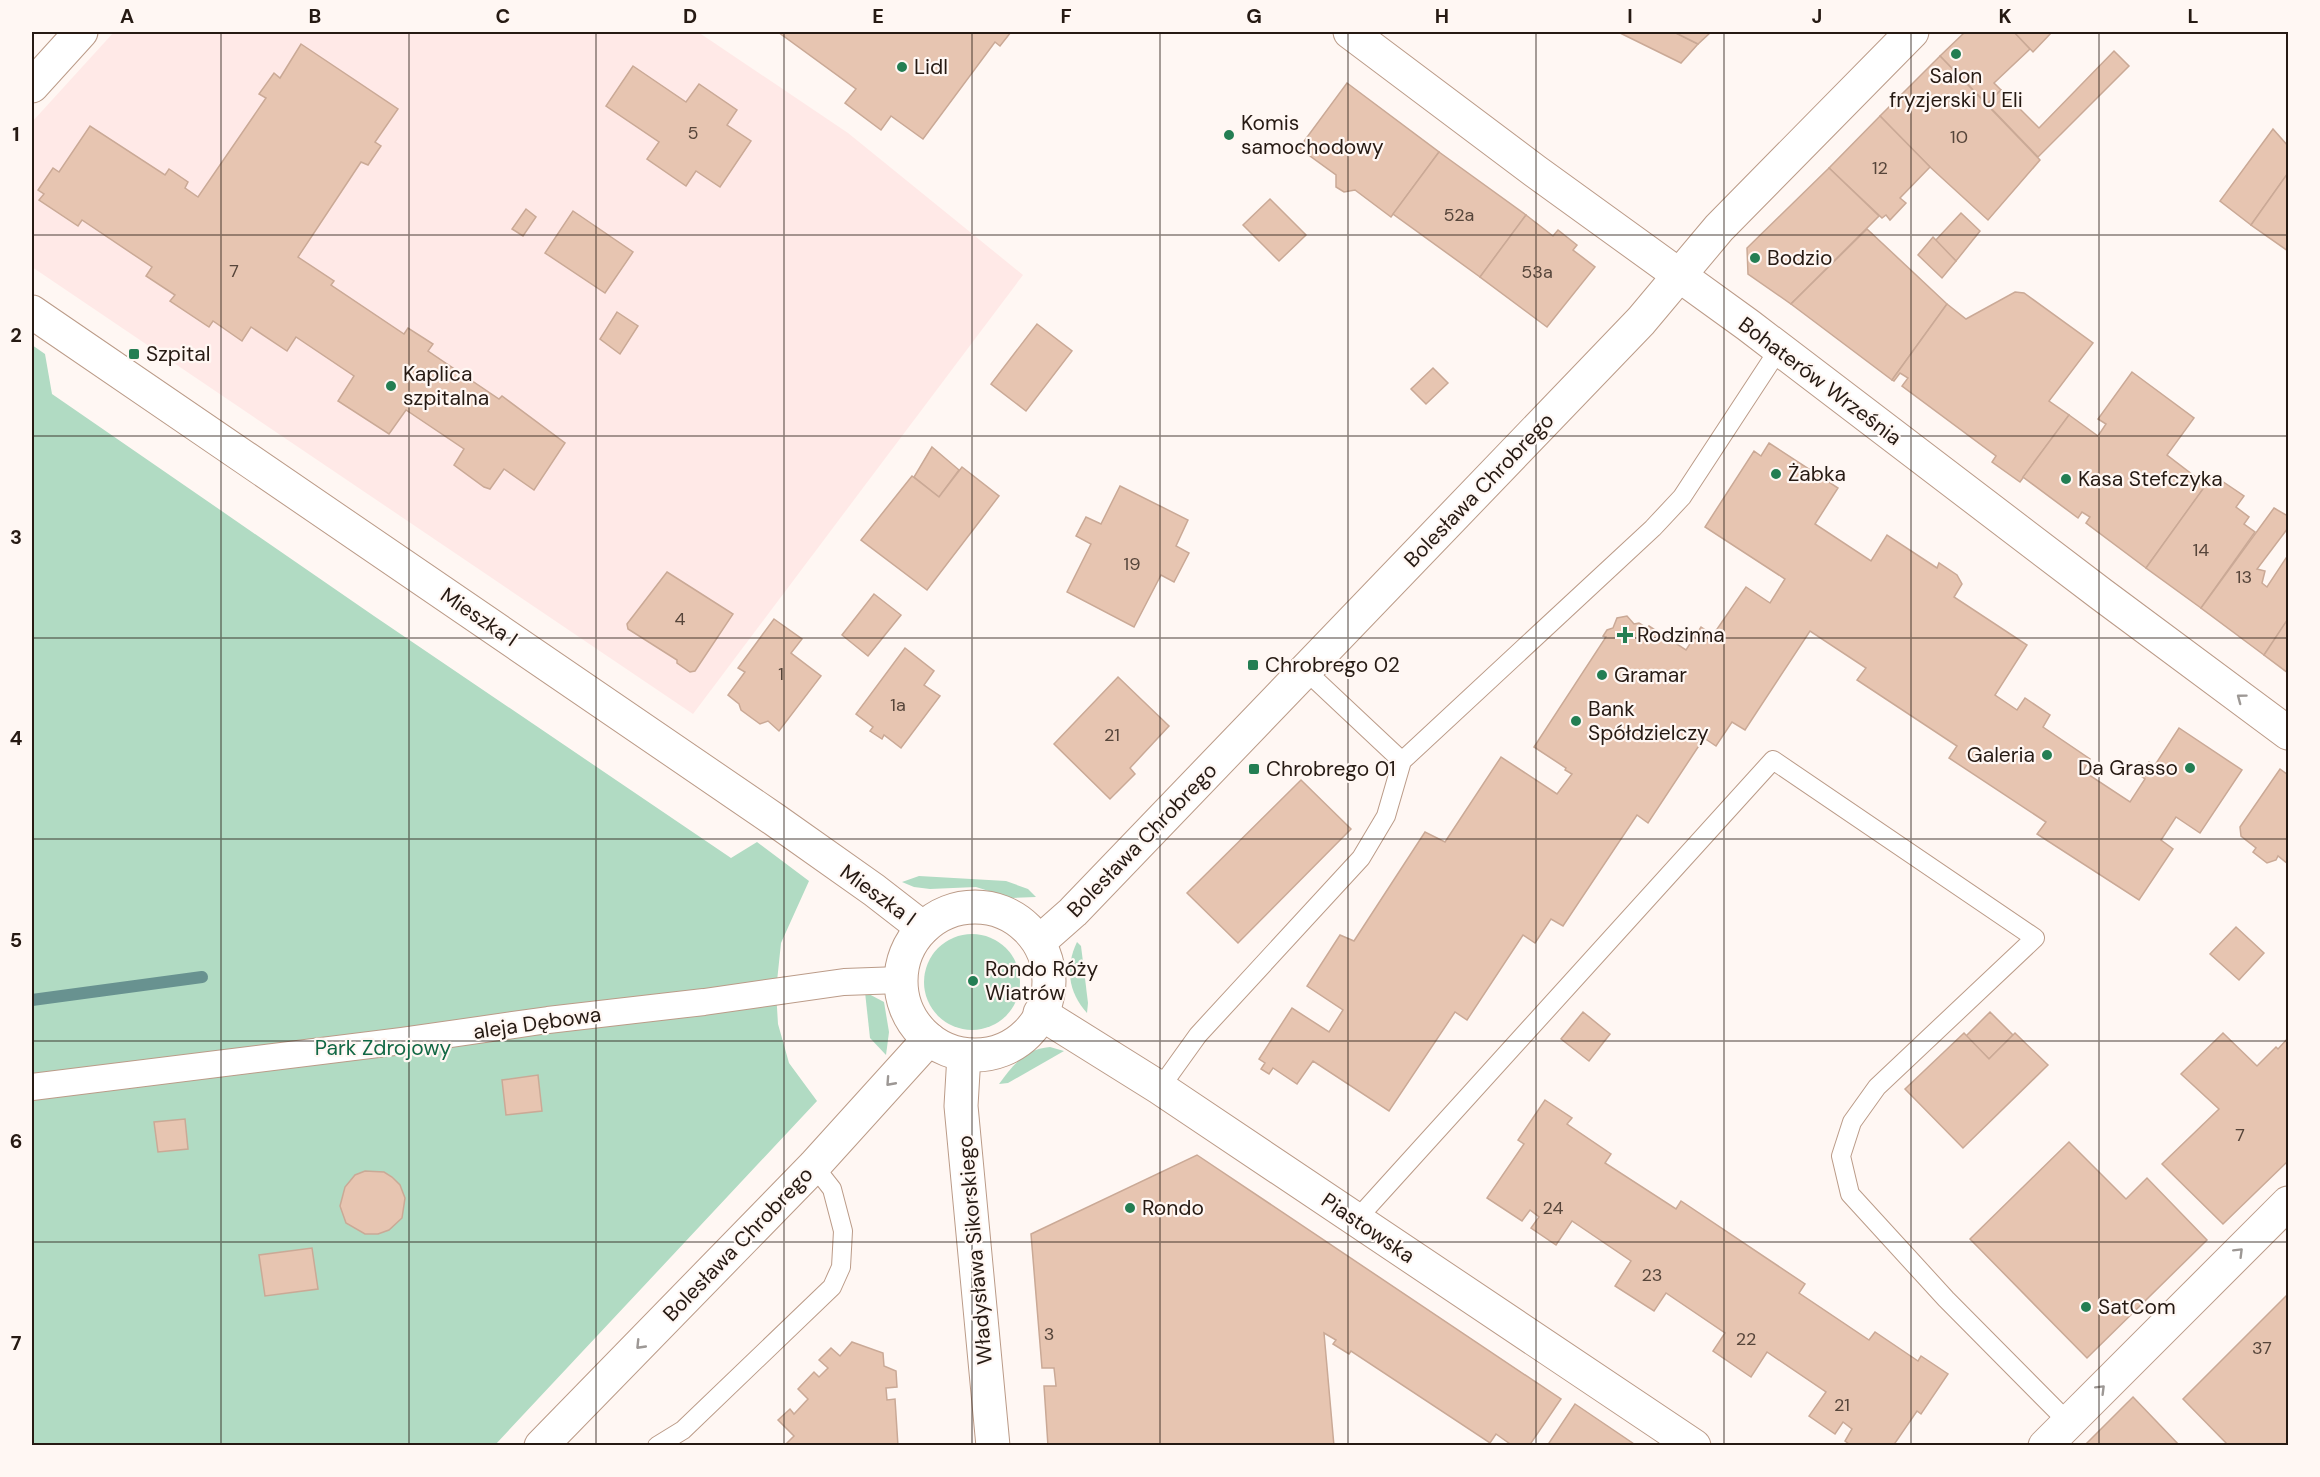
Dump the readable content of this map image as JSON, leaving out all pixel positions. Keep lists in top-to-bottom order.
{
  "streets": {
    "street": [
      "Bohaterów Września",
      "Bolesława Chrobrego",
      "Mieszka I",
      "aleja Dębowa",
      "Piastowska",
      "Władysława Sikorskiego"
    ]
  },
  "crossings": [
    ["Bohaterów Września", "Bolesława Chrobrego"],
    ["Bolesława Chrobrego", "Mieszka I"],
    ["Bolesława Chrobrego", "aleja Dębowa"],
    ["Bolesława Chrobrego", "Piastowska"],
    ["Bolesława Chrobrego", "Władysława Sikorskiego"],
    ["Mieszka I", "aleja Dębowa"],
    ["Mieszka I", "Piastowska"],
    ["Mieszka I", "Władysława Sikorskiego"],
    ["aleja Dębowa", "Piastowska"],
    ["aleja Dębowa", "Władysława Sikorskiego"],
    ["Piastowska", "Władysława Sikorskiego"]
  ],
  "one_way": ["Bohaterów Września"],
  "parks": ["Park Zdrojowy"],
  "places": {
    "other": [
      "Salon fryzjerski U Eli",
      "Lidl",
      "Komis samochodowy",
      "Bodzio",
      "Kaplica szpitalna",
      "Żabka",
      "Kasa Stefczyka",
      "Gramar",
      "Bank Spółdzielczy",
      "Galeria",
      "Da Grasso",
      "Rondo Róży Wiatrów",
      "Rondo",
      "SatCom"
    ],
    "transit": ["Szpital", "Chrobrego 02", "Chrobrego 01"],
    "health": ["Rodzinna"]
  },
  "house_numbers": [
    "5",
    "10",
    "12",
    "52a",
    "7",
    "53a",
    "14",
    "19",
    "13",
    "4",
    "1",
    "1a",
    "21",
    "7",
    "24",
    "23",
    "3",
    "22",
    "37",
    "21"
  ],
  "grid": {
    "columns": [
      "A",
      "B",
      "C",
      "D",
      "E",
      "F",
      "G",
      "H",
      "I",
      "J",
      "K",
      "L"
    ],
    "rows": [
      "1",
      "2",
      "3",
      "4",
      "5",
      "6",
      "7"
    ]
  }
}
